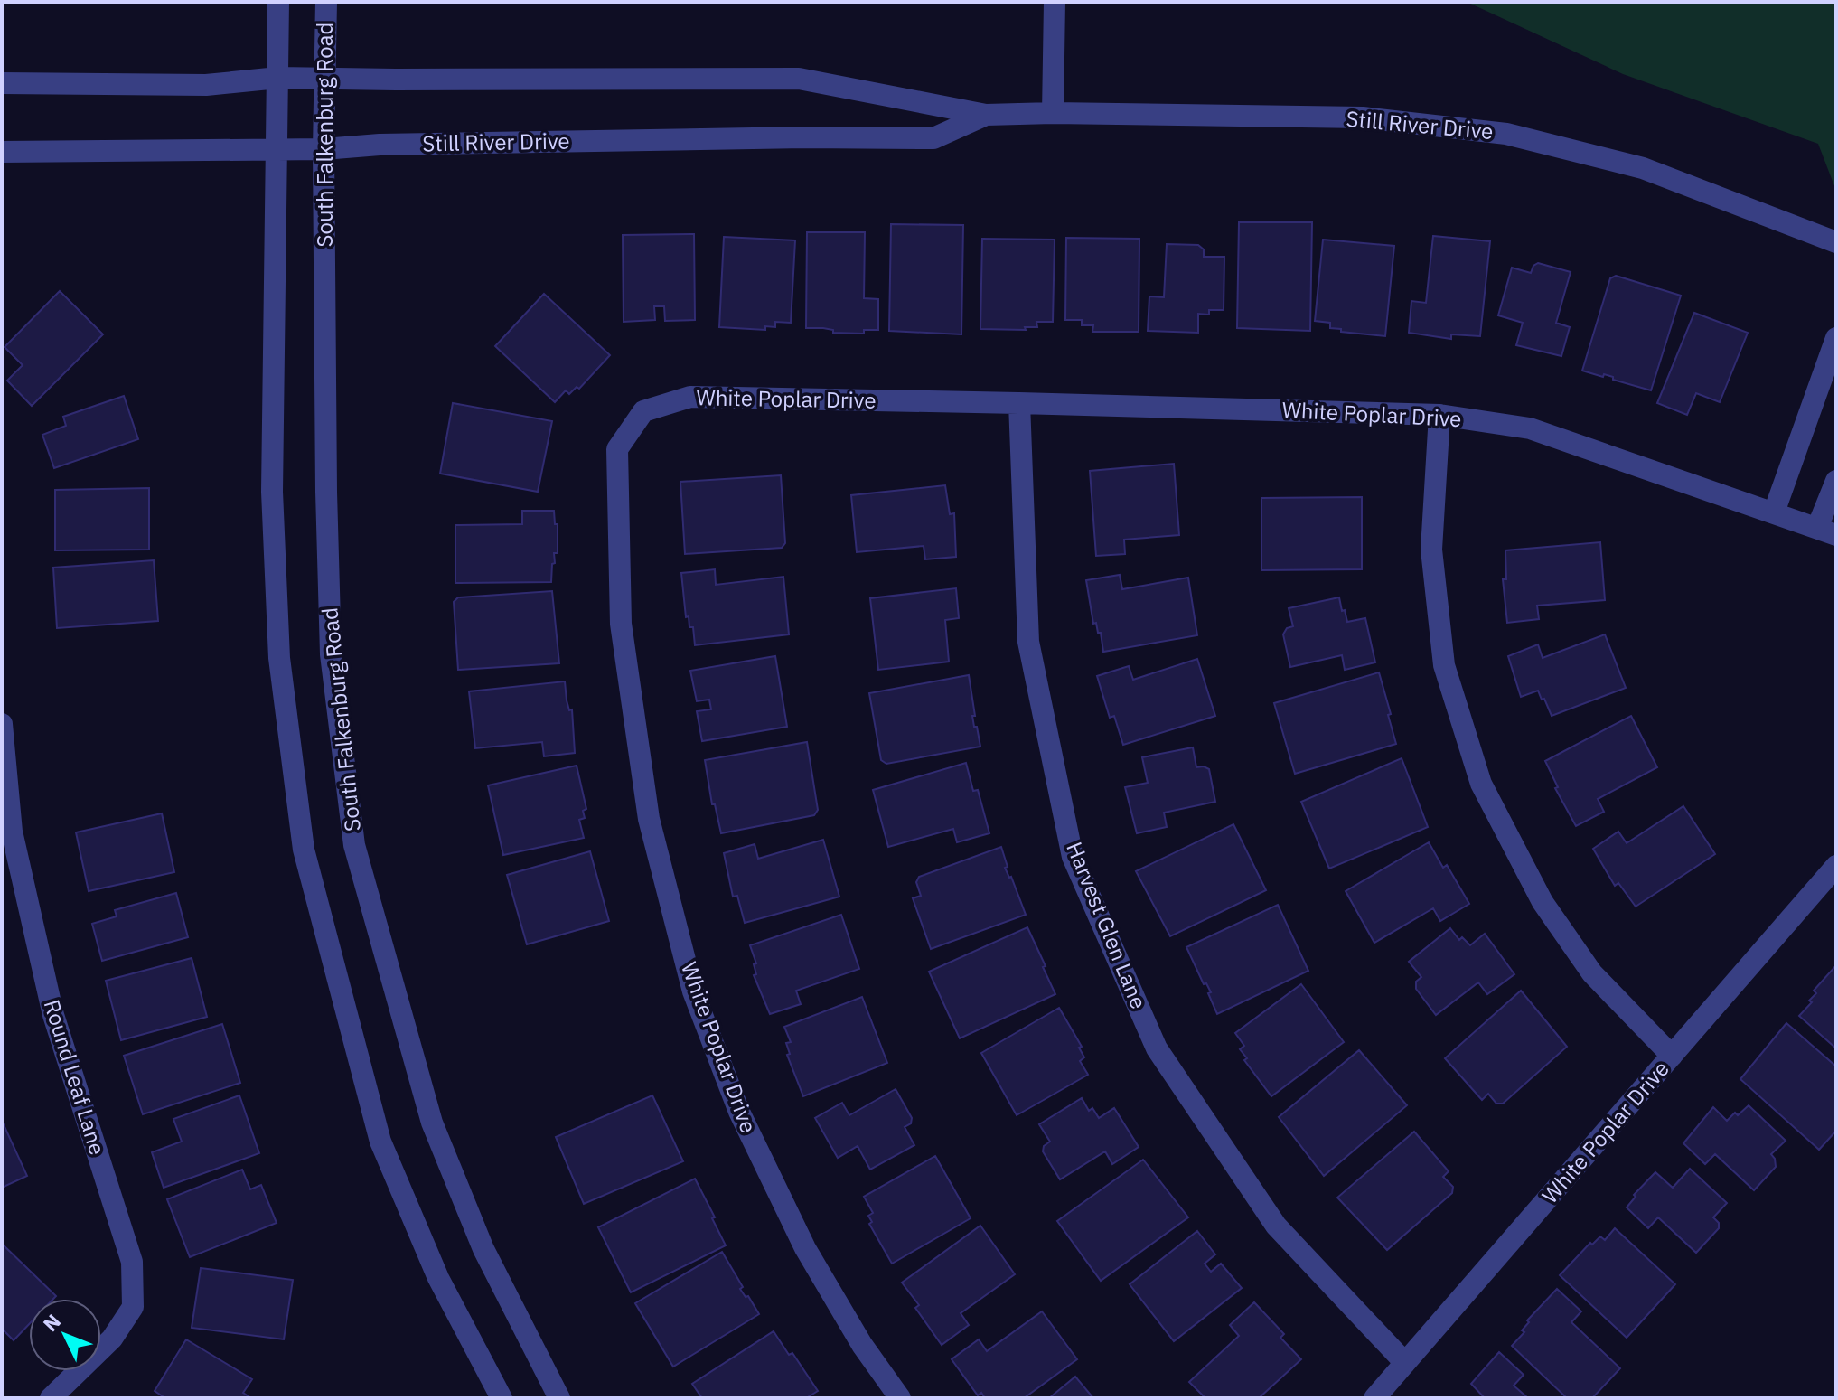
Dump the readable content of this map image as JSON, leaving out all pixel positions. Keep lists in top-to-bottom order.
{
  "streets": {
    "street": [
      "Still River Drive",
      "South Falkenburg Road",
      "White Poplar Drive",
      "Harvest Glen Lane",
      "Round Leaf Lane"
    ]
  },
  "crossings": [
    ["Still River Drive", "South Falkenburg Road"],
    ["White Poplar Drive", "Harvest Glen Lane"]
  ],
  "north": "top left"
}
